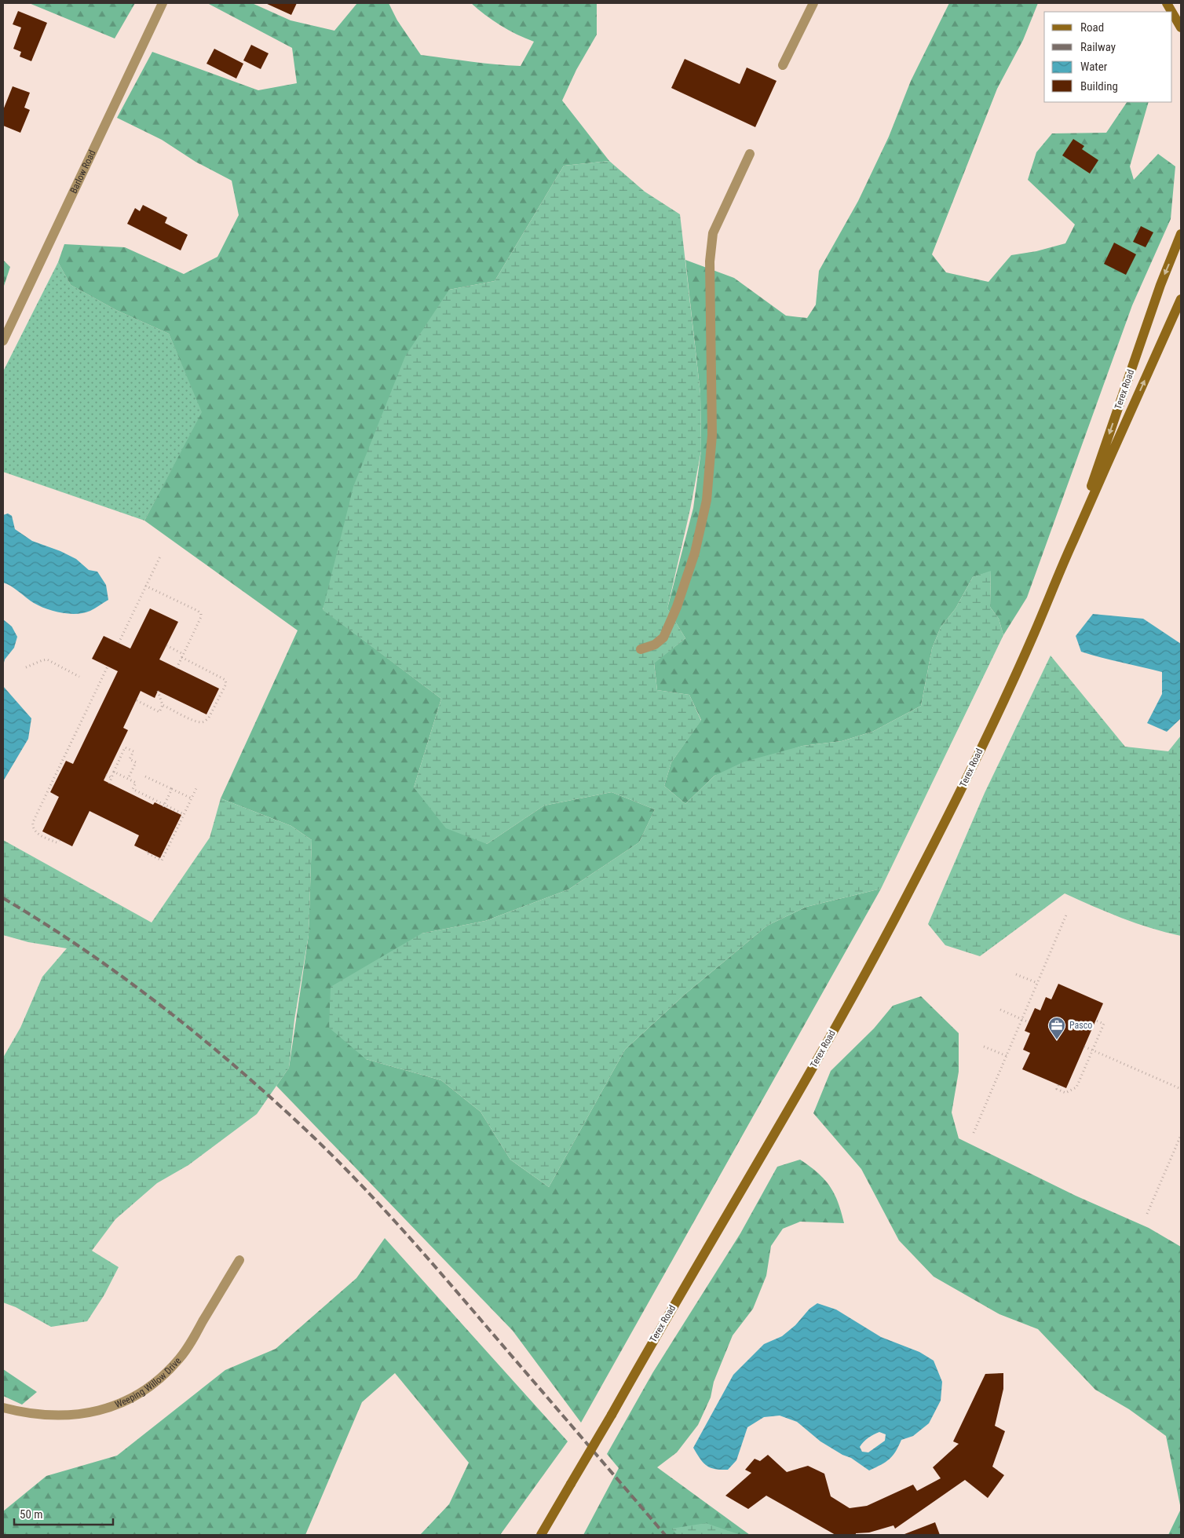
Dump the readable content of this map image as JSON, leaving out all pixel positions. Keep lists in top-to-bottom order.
{
  "streets": {
    "main road": ["Terex Road"],
    "street": ["Barlow Road", "Weeping Willow Drive"]
  },
  "places": {
    "office": ["Pasco"]
  },
  "legend": [
    "Road",
    "Railway",
    "Water",
    "Building"
  ],
  "scale_bar": "50 m"
}
